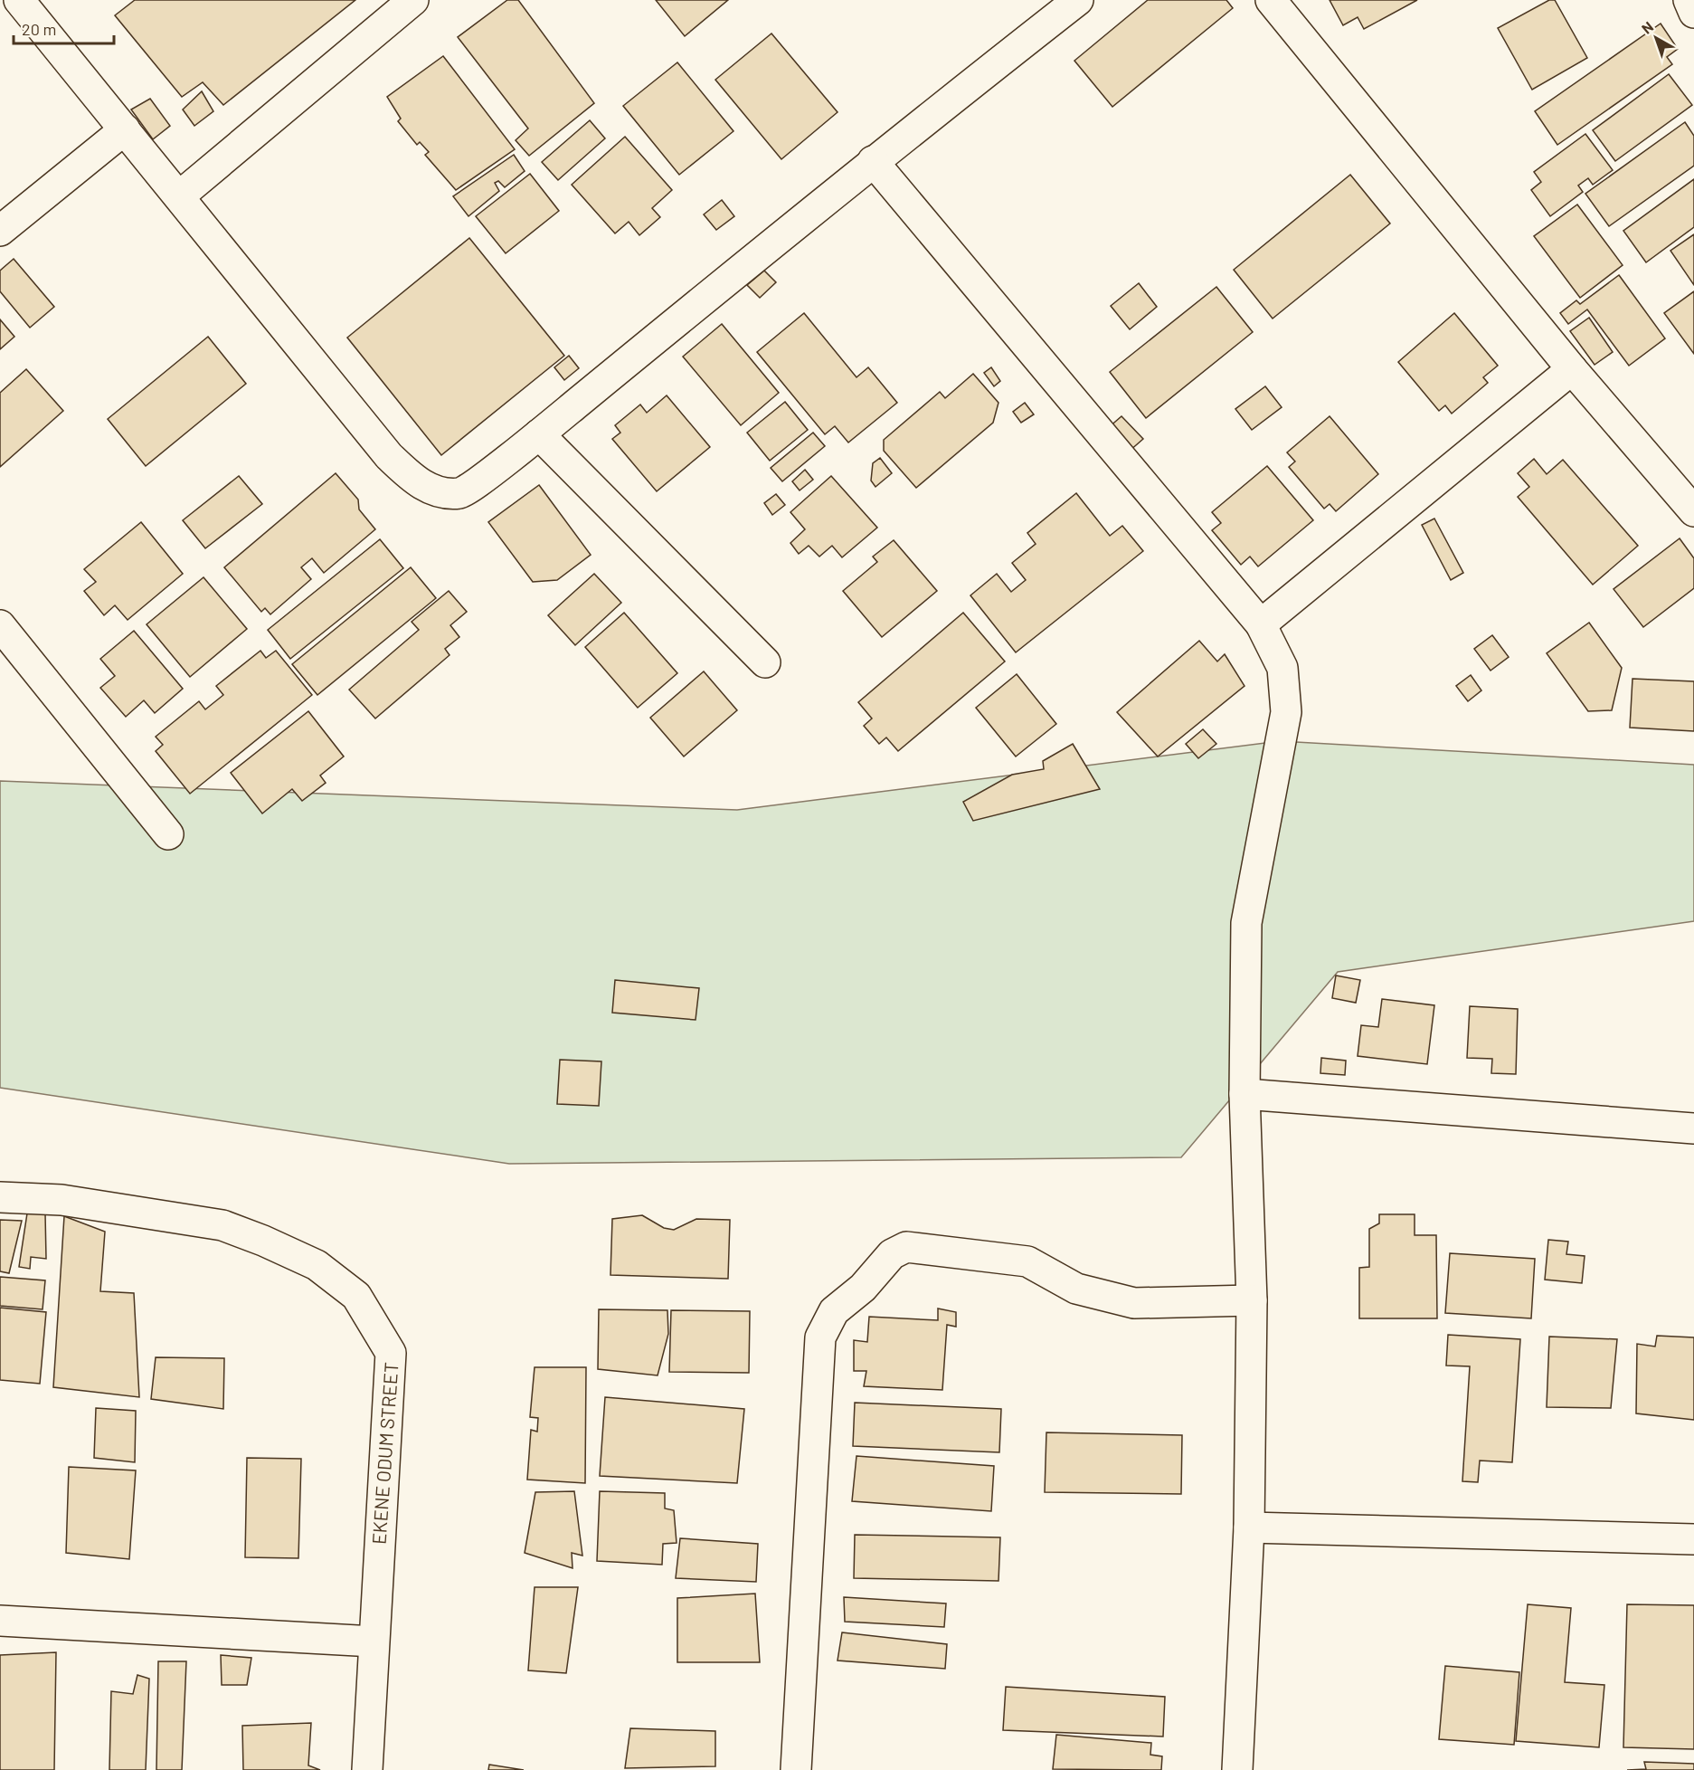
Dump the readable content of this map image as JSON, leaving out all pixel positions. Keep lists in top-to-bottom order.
{
  "streets": {
    "street": ["EKENE ODUM STREET"]
  },
  "scale_bar": "20 m",
  "north": "top left"
}
